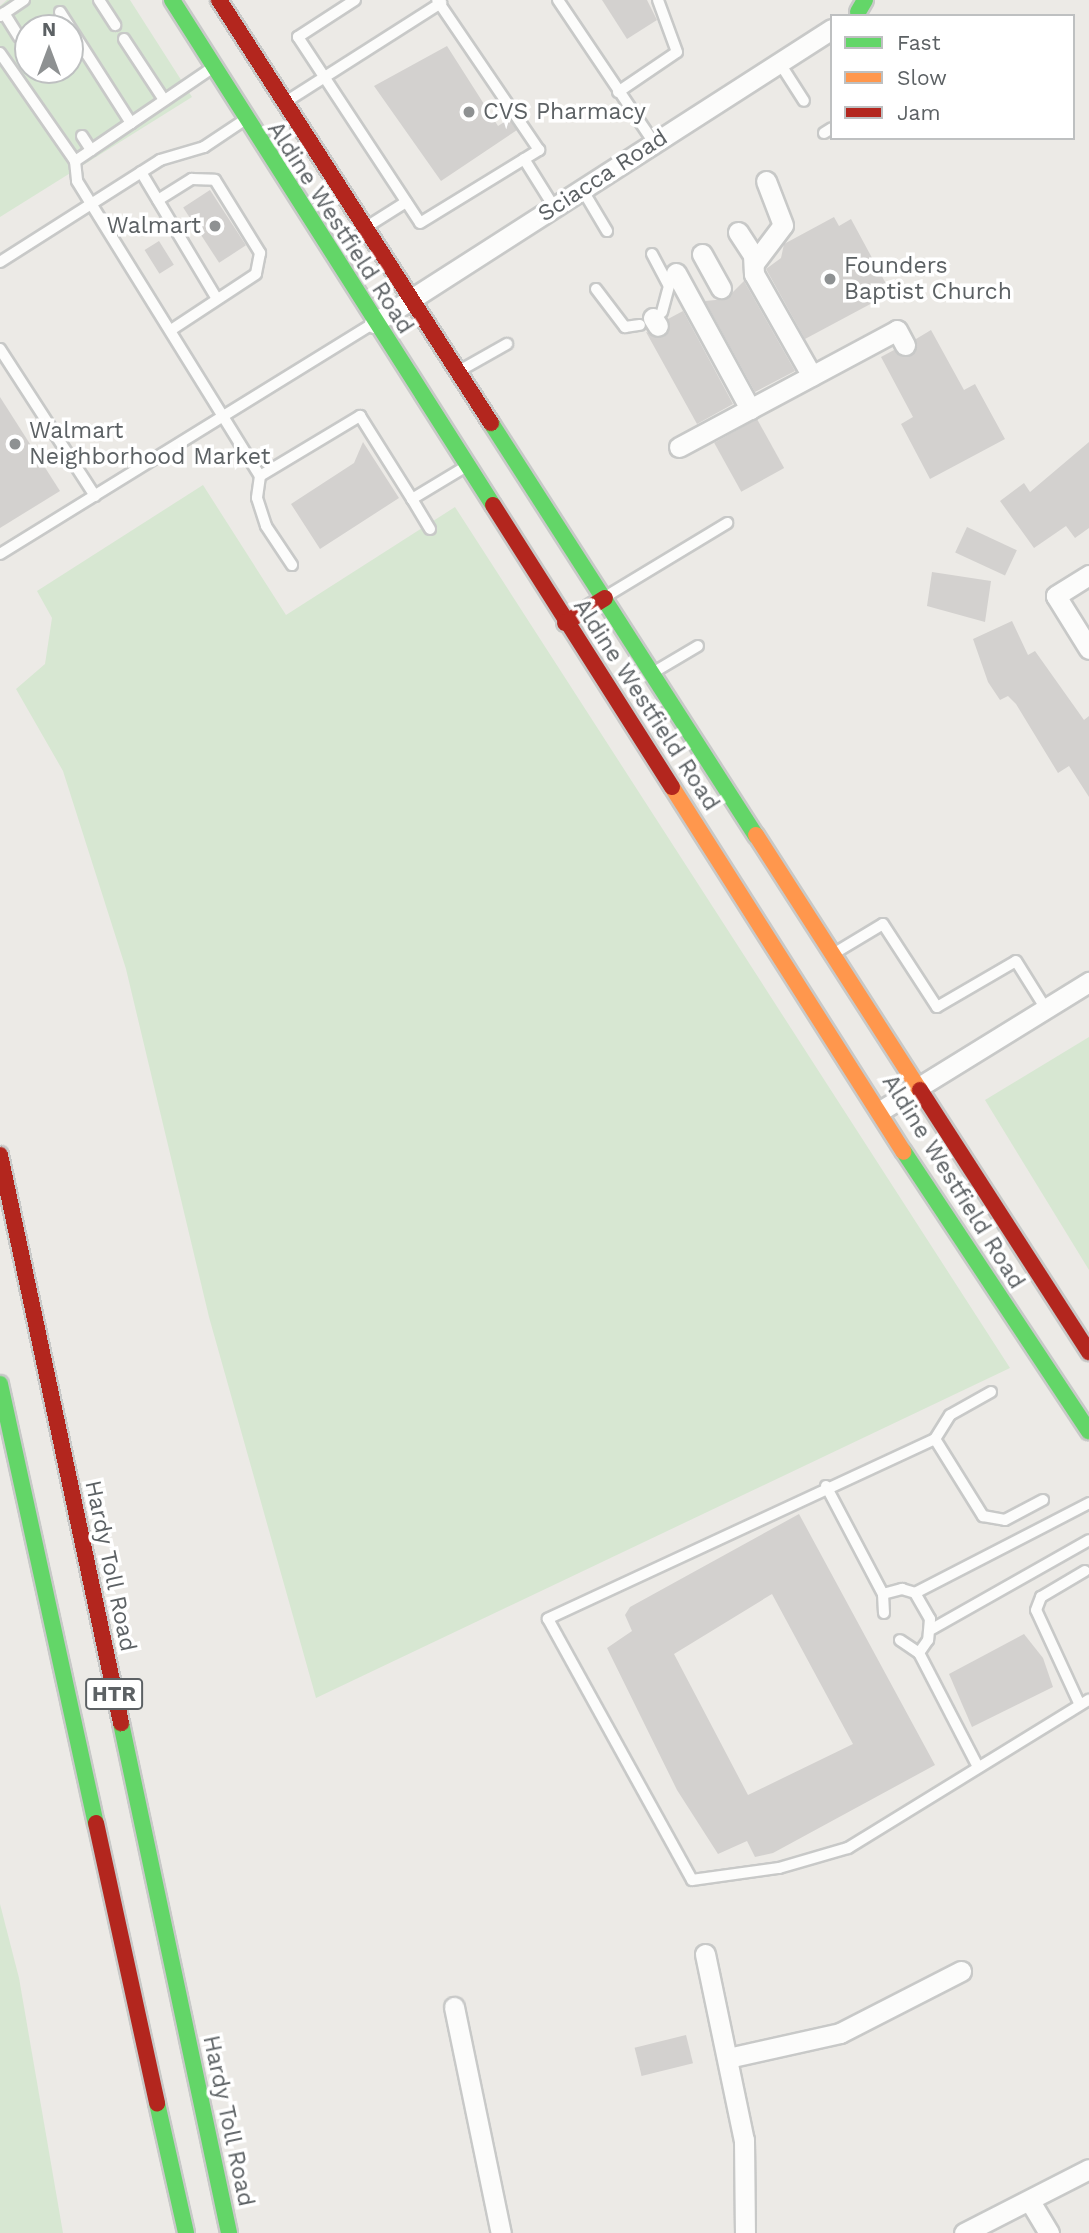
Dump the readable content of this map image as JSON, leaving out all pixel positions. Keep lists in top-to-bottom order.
{
  "streets": {
    "main road": ["Aldine Westfield Road", "Hardy Toll Road", "HTR"],
    "street": ["Sciacca Road"]
  },
  "crossings": [
    ["Sciacca Road", "Aldine Westfield Road"]
  ],
  "places": [
    "CVS Pharmacy",
    "Walmart",
    "Founders Baptist Church",
    "Walmart Neighborhood Market"
  ],
  "legend": ["Fast", "Slow", "Jam"],
  "north": "top"
}
